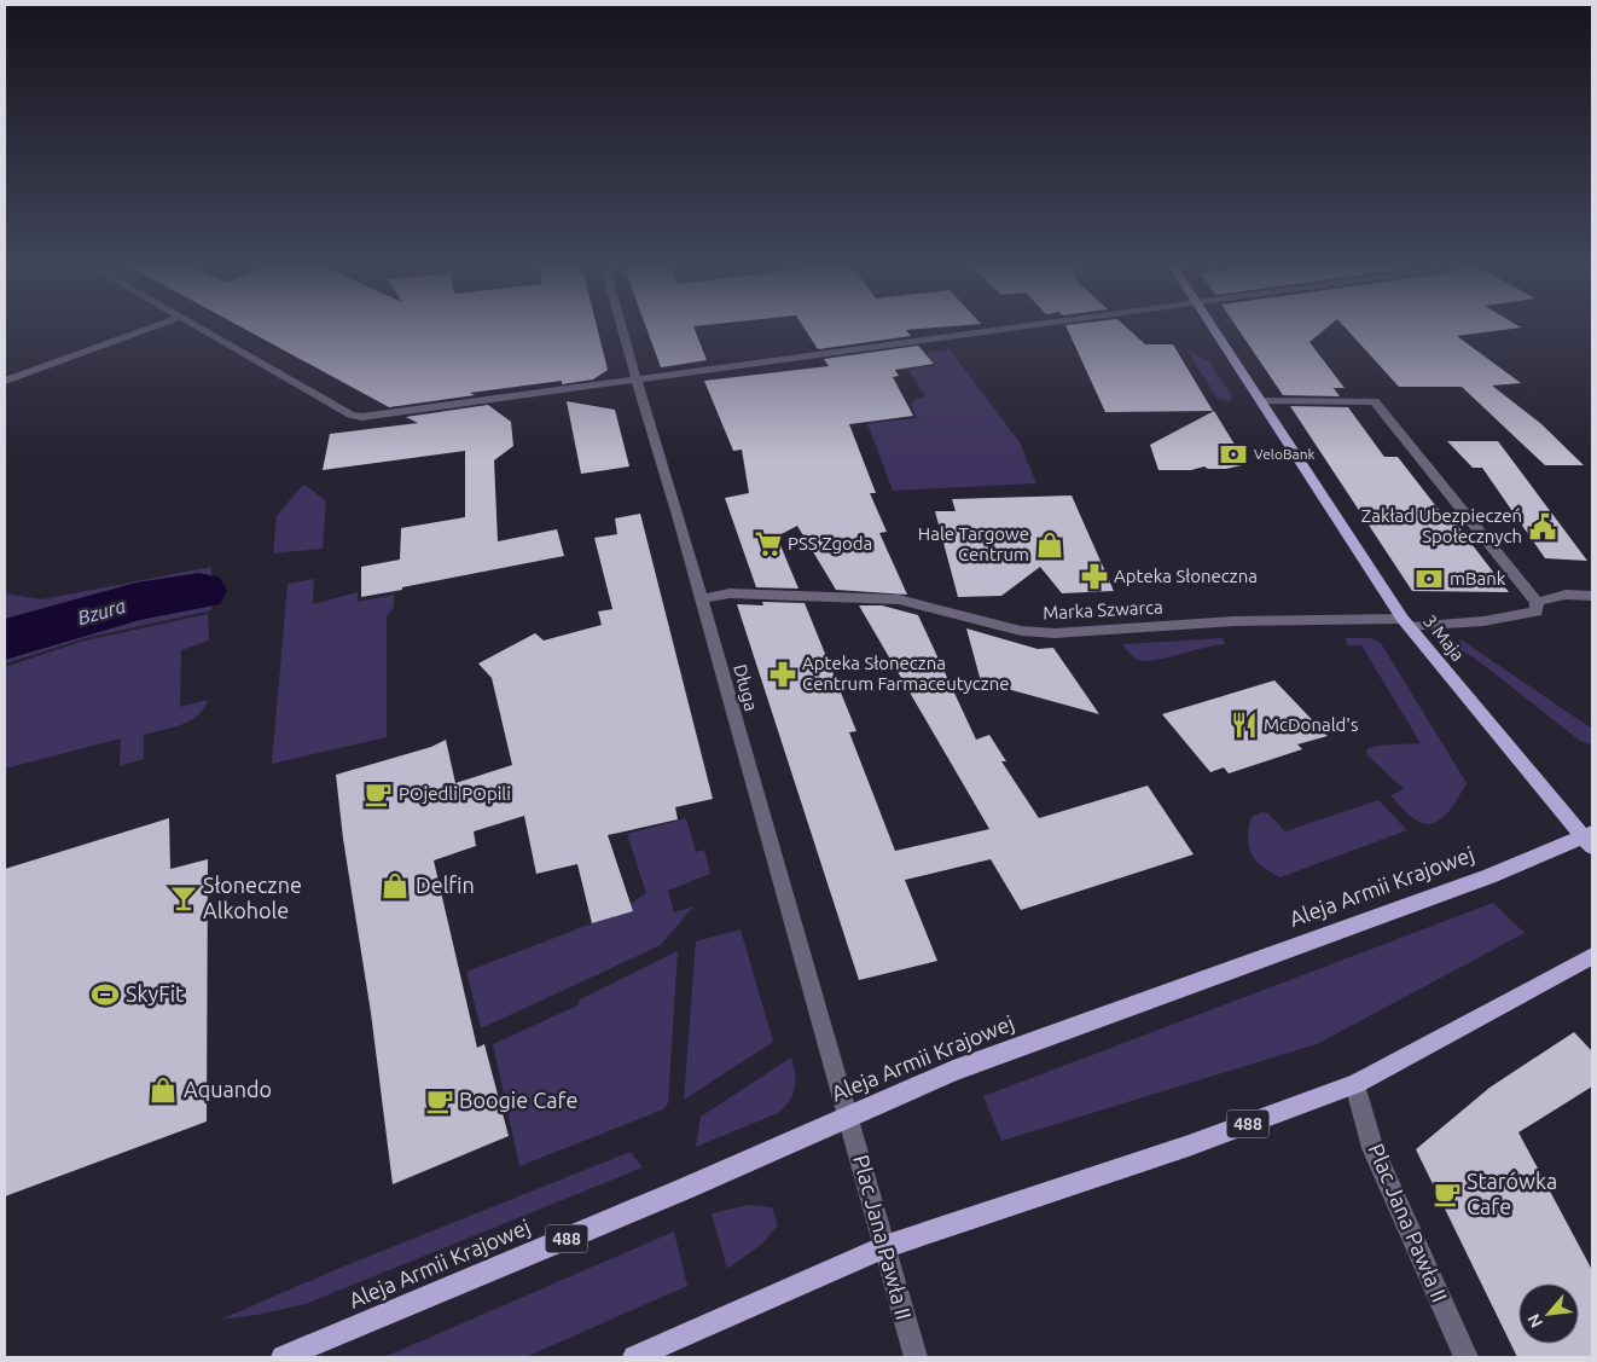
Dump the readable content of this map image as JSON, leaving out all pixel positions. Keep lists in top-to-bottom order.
{
  "streets": {
    "main road": ["3 Maja", "Aleja Armii Krajowej", "488"],
    "street": ["Marka Szwarca", "Długa", "Plac Jana Pawła II"]
  },
  "crossings": [
    ["Marka Szwarca", "3 Maja"],
    ["Marka Szwarca", "Długa"],
    ["3 Maja", "Aleja Armii Krajowej"],
    ["Długa", "Aleja Armii Krajowej"],
    ["Długa", "Plac Jana Pawła II"],
    ["Aleja Armii Krajowej", "Plac Jana Pawła II"],
    ["488", "Plac Jana Pawła II"]
  ],
  "water": ["Bzura"],
  "places": {
    "bank": ["VeloBank", "mBank"],
    "public building": ["Zakład Ubezpieczeń Społecznych"],
    "supermarket": ["PSS Zgoda"],
    "shop": ["Hale Targowe Centrum", "Delfin", "Aquando"],
    "pharmacy": ["Apteka Słoneczna", "Apteka Słoneczna Centrum Farmaceutyczne"],
    "restaurant": ["McDonald's"],
    "cafe": ["POjedli POpili", "Boogie Cafe", "Starówka Cafe"],
    "bar": ["Słoneczne Alkohole"],
    "sports": ["SkyFit"]
  },
  "north": "bottom left"
}
